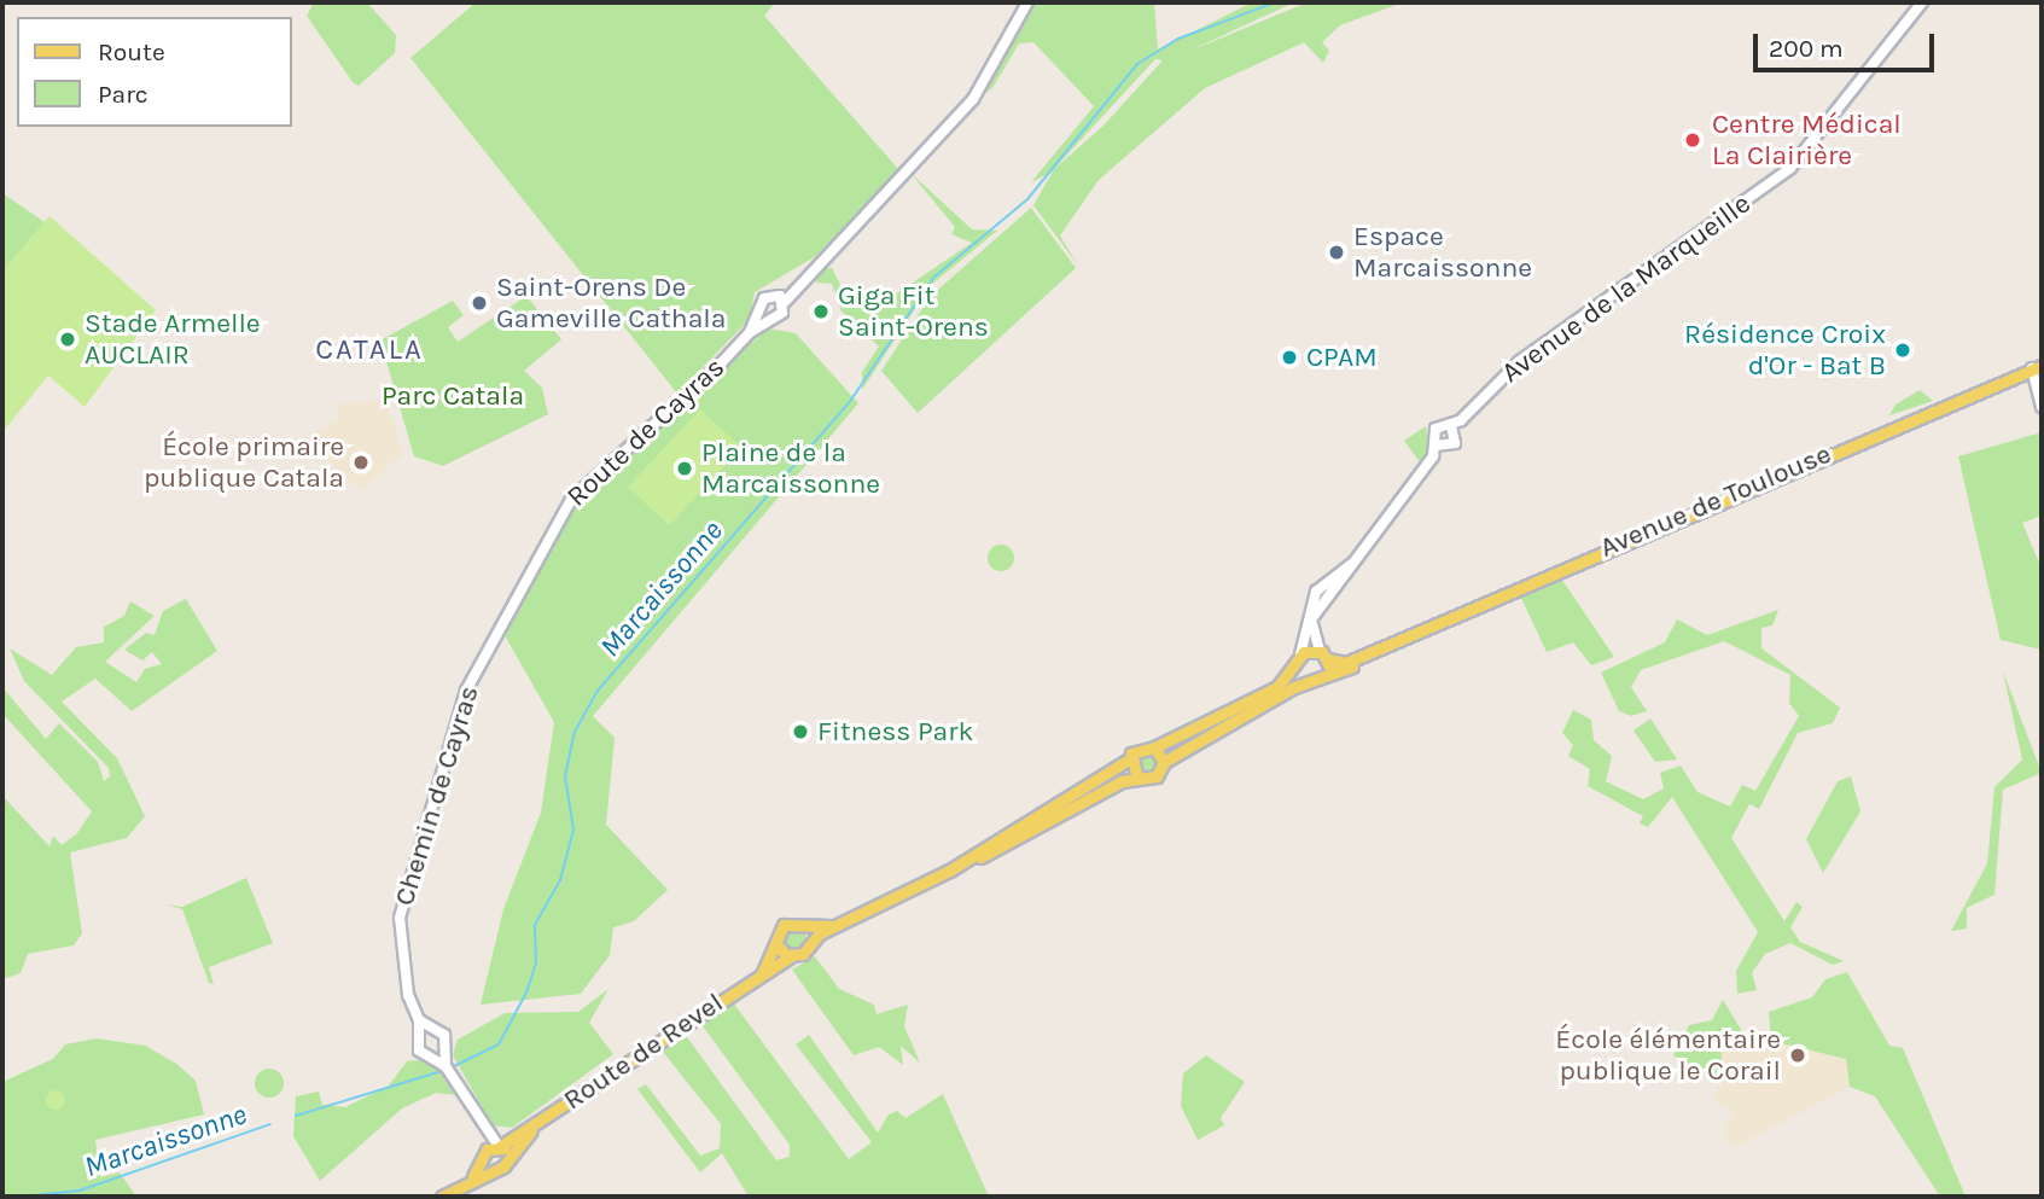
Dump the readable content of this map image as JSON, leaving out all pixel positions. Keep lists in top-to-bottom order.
{
  "streets": {
    "main road": ["Avenue de Toulouse", "Route de Revel"],
    "street": ["Avenue de la Marqueille", "Route de Cayras", "Chemin de Cayras"]
  },
  "crossings": [
    ["Route de Cayras", "Chemin de Cayras"],
    ["Chemin de Cayras", "Route de Revel"]
  ],
  "districts": ["CATALA"],
  "water": ["Marcaissonne"],
  "parks": ["Parc Catala"],
  "places": [
    "Centre Médical La Clairière",
    "Espace Marcaissonne",
    "Saint-Orens De Gameville Cathala",
    "Giga Fit Saint-Orens",
    "Stade Armelle AUCLAIR",
    "Résidence Croix d'Or - Bat B",
    "CPAM",
    "École primaire publique Catala",
    "Plaine de la Marcaissonne",
    "Fitness Park",
    "École élémentaire publique le Corail"
  ],
  "legend": ["Route", "Parc"],
  "scale_bar": "200 m"
}
